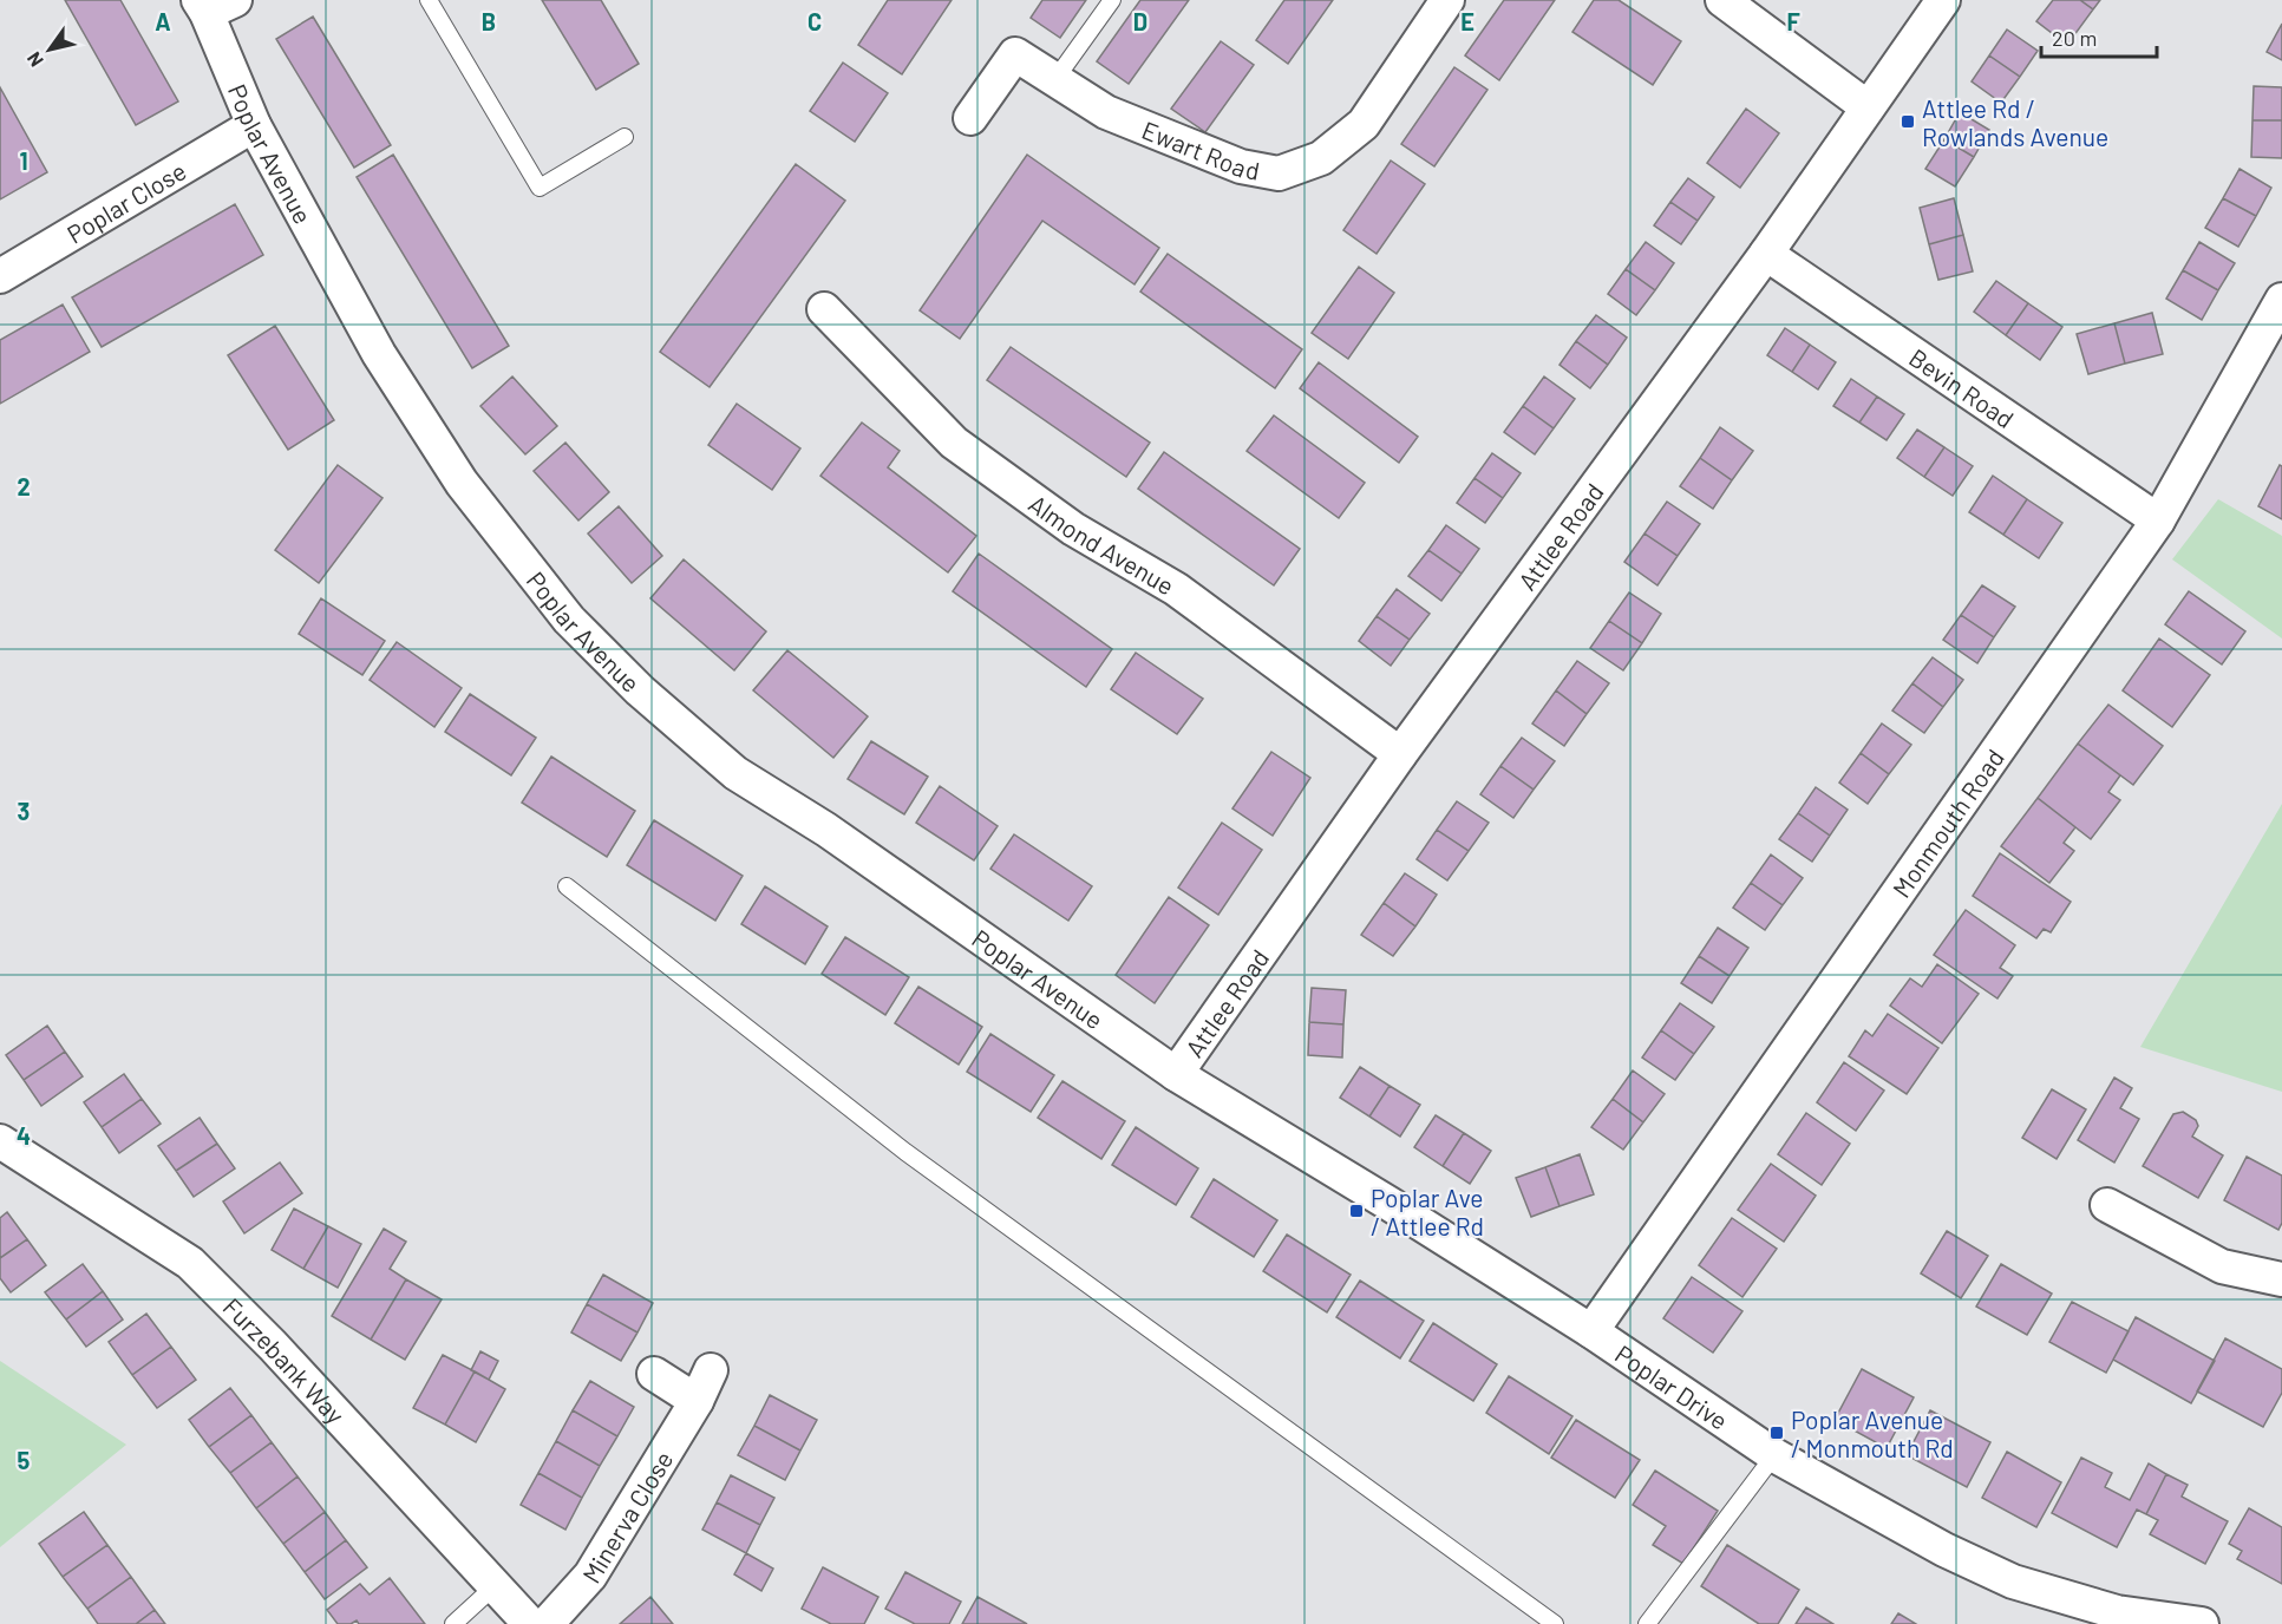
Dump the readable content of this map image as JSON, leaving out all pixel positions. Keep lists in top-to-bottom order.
{
  "streets": {
    "street": [
      "Ewart Road",
      "Poplar Avenue",
      "Poplar Close",
      "Bevin Road",
      "Attlee Road",
      "Almond Avenue",
      "Monmouth Road",
      "Furzebank Way",
      "Poplar Drive",
      "Minerva Close"
    ]
  },
  "crossings": [
    ["Poplar Avenue", "Poplar Close"],
    ["Poplar Avenue", "Attlee Road"],
    ["Poplar Avenue", "Poplar Drive"],
    ["Bevin Road", "Attlee Road"],
    ["Bevin Road", "Monmouth Road"],
    ["Attlee Road", "Almond Avenue"],
    ["Attlee Road", "Poplar Drive"],
    ["Monmouth Road", "Poplar Drive"]
  ],
  "places": {
    "transit": ["Attlee Rd / Rowlands Avenue", "Poplar Ave / Attlee Rd", "Poplar Avenue / Monmouth Rd"]
  },
  "scale_bar": "20 m",
  "north": "bottom left",
  "grid": {
    "columns": [
      "A",
      "B",
      "C",
      "D",
      "E",
      "F"
    ],
    "rows": [
      "1",
      "2",
      "3",
      "4",
      "5"
    ]
  }
}
